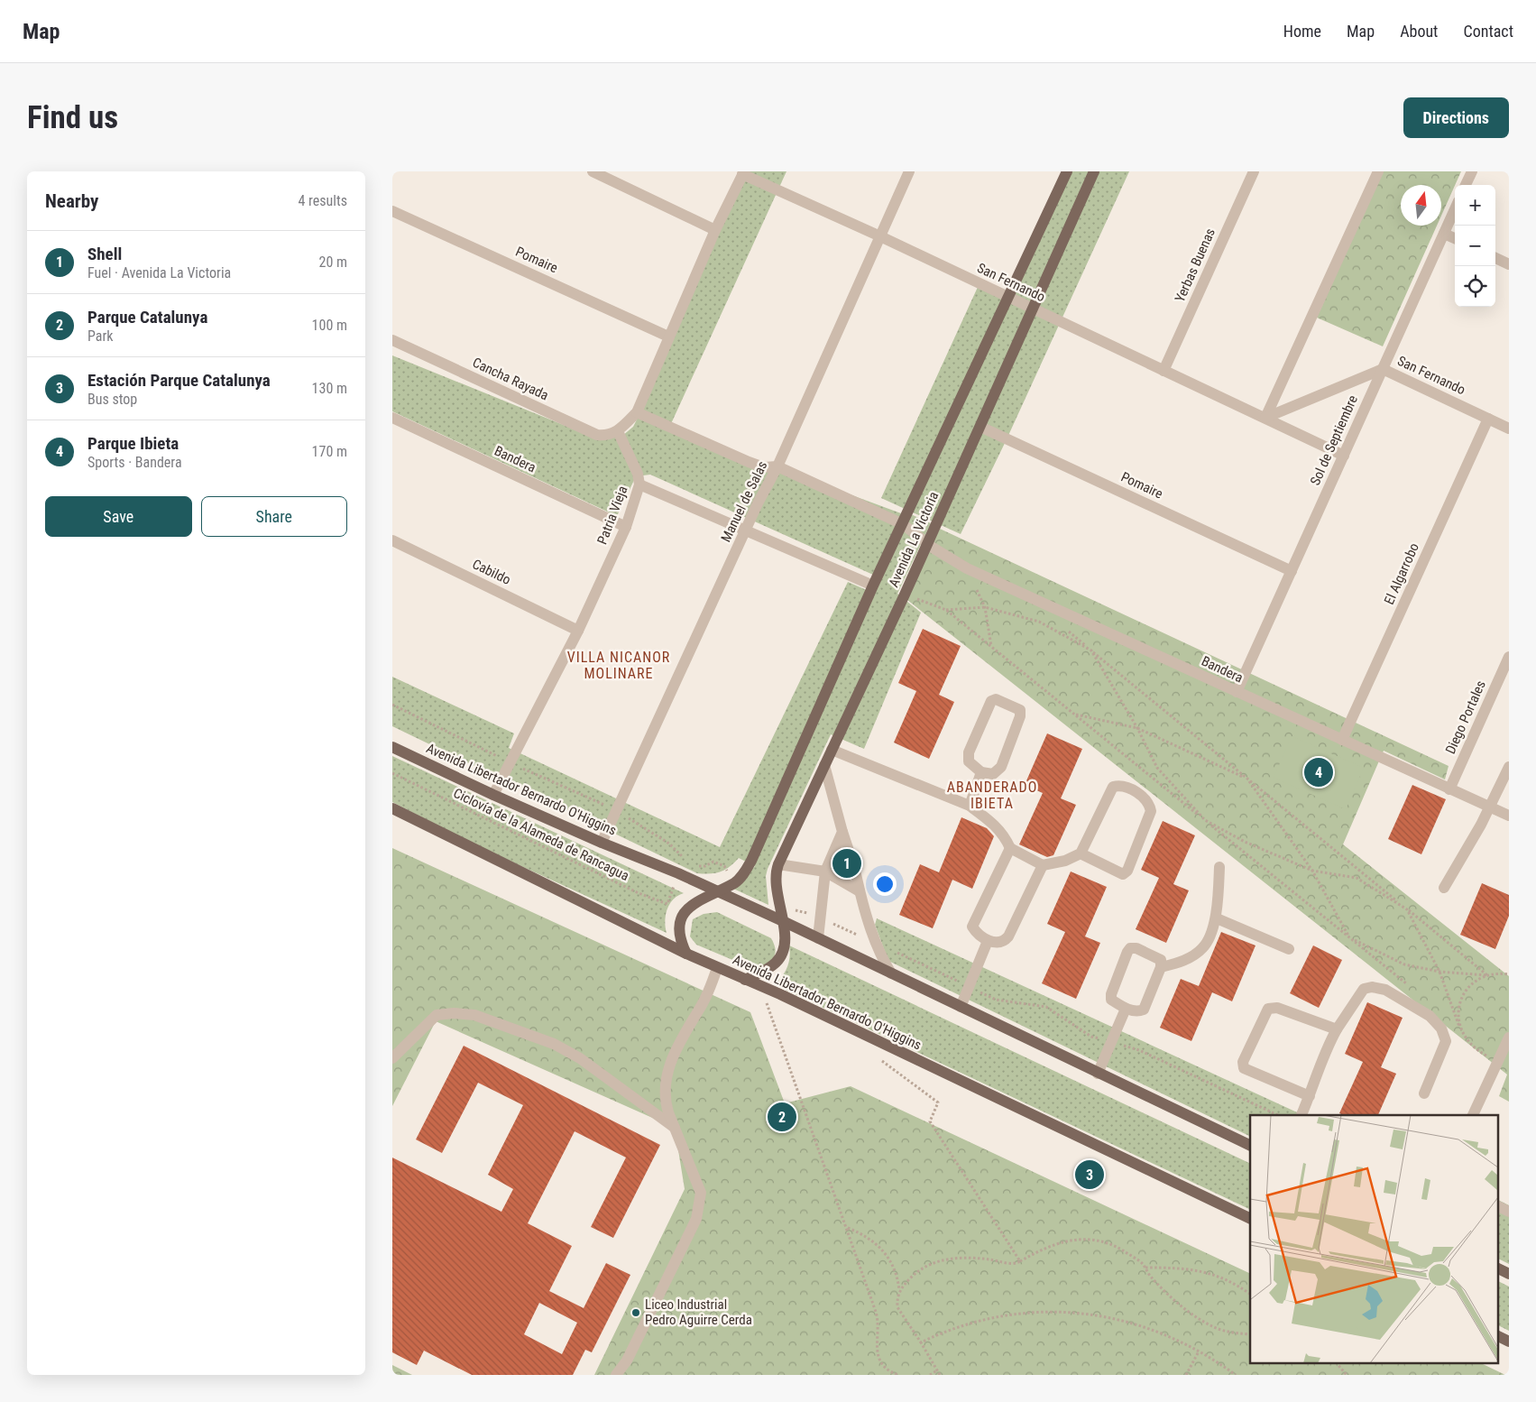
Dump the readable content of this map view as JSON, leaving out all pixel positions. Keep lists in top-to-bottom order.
{
  "streets": {
    "main road": ["Avenida La Victoria", "Avenida Libertador Bernardo O'Higgins"],
    "street": [
      "Pomaire",
      "Yerbas Buenas",
      "San Fernando",
      "Cancha Rayada",
      "Sol de Septiembre",
      "Bandera",
      "Manuel de Salas",
      "Patria Vieja",
      "Cabildo",
      "El Algarrobo",
      "Diego Portales"
    ],
    "path": ["Ciclovía de la Alameda de Rancagua"]
  },
  "crossings": [
    ["Pomaire", "Sol de Septiembre"],
    ["Pomaire", "Avenida La Victoria"],
    ["Yerbas Buenas", "San Fernando"],
    ["San Fernando", "Sol de Septiembre"],
    ["San Fernando", "Manuel de Salas"],
    ["San Fernando", "Avenida La Victoria"],
    ["San Fernando", "El Algarrobo"],
    ["Cancha Rayada", "Patria Vieja"],
    ["Sol de Septiembre", "Bandera"],
    ["Bandera", "Manuel de Salas"],
    ["Bandera", "Patria Vieja"],
    ["Bandera", "Avenida La Victoria"],
    ["Bandera", "El Algarrobo"],
    ["Bandera", "Diego Portales"],
    ["Manuel de Salas", "Avenida Libertador Bernardo O'Higgins"],
    ["Patria Vieja", "Cabildo"],
    ["Patria Vieja", "Avenida Libertador Bernardo O'Higgins"],
    ["Avenida La Victoria", "Avenida Libertador Bernardo O'Higgins"]
  ],
  "districts": ["VILLA NICANOR MOLINARE", "ABANDERADO IBIETA"],
  "places": ["Liceo Industrial Pedro Aguirre Cerda"],
  "north": "top",
  "page": {
    "header": "Map",
    "nav": [
      "Home",
      "Map",
      "About",
      "Contact"
    ],
    "buttons": [
      "Directions",
      ["Save", "Share"]
    ],
    "title": "Find us",
    "heading": ["Nearby", "4 results"],
    "map_buttons": ["+", "−"],
    "list": [
      {
        "mark": "1",
        "name": "Shell",
        "note": "Fuel · Avenida La Victoria",
        "value": "20 m"
      },
      {
        "mark": "2",
        "name": "Parque Catalunya",
        "note": "Park",
        "value": "100 m"
      },
      {
        "mark": "3",
        "name": "Estación Parque Catalunya",
        "note": "Bus stop",
        "value": "130 m"
      },
      {
        "mark": "4",
        "name": "Parque Ibieta",
        "note": "Sports · Bandera",
        "value": "170 m"
      }
    ],
    "pins": [
      "4",
      "1",
      "2",
      "3"
    ]
  }
}
